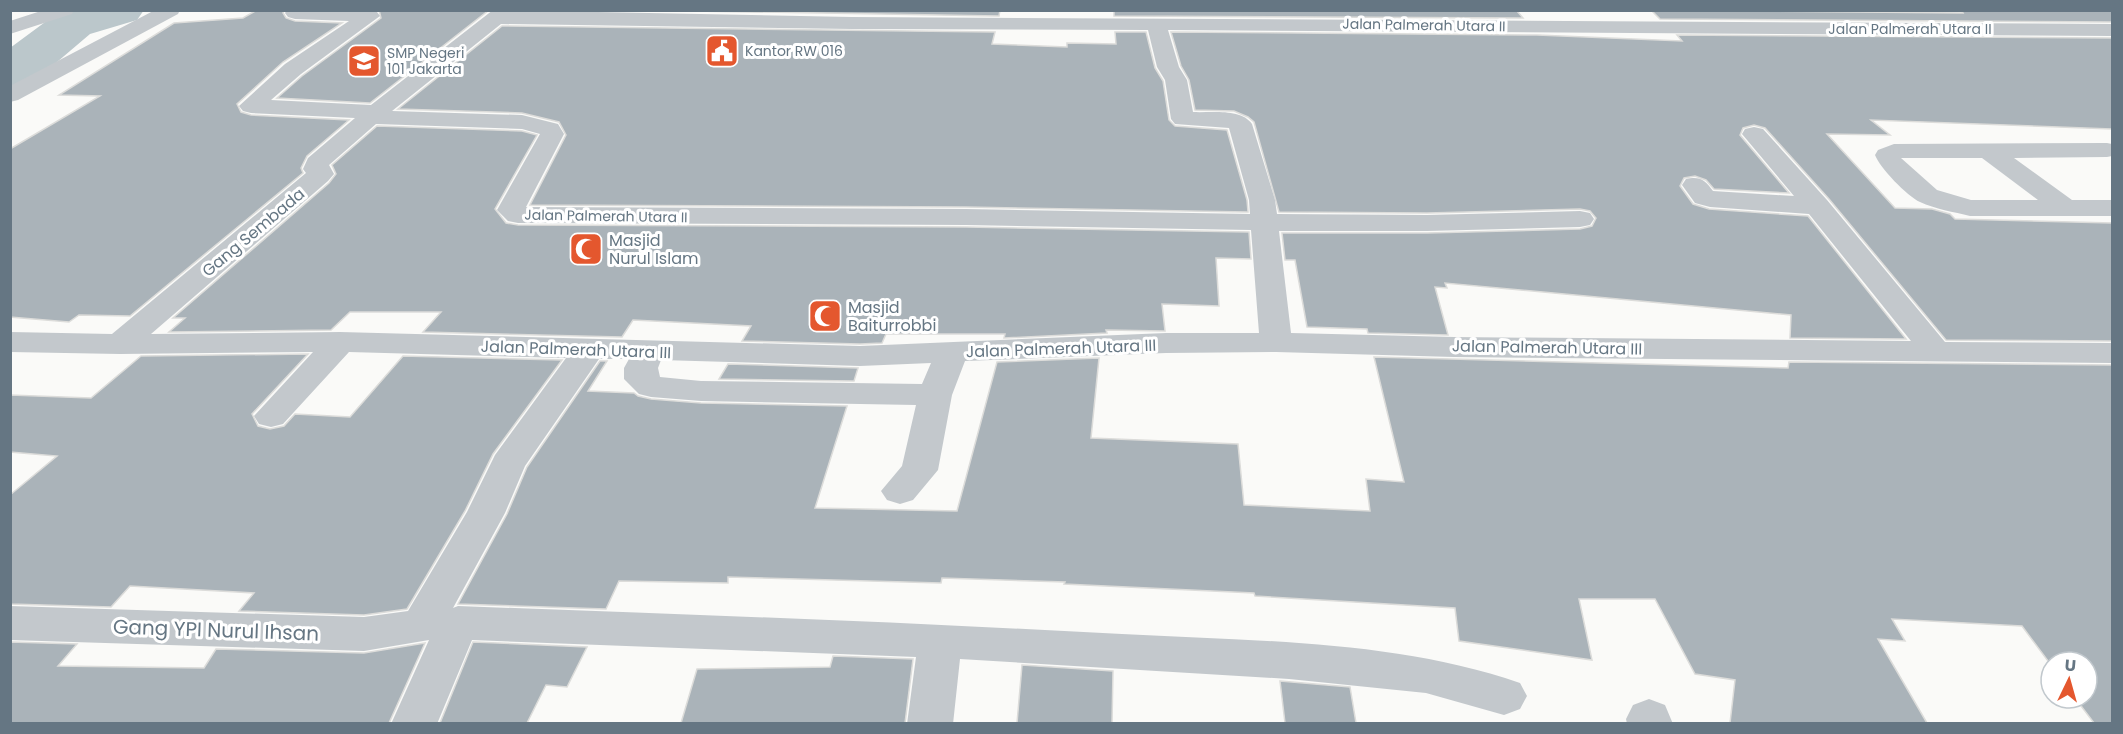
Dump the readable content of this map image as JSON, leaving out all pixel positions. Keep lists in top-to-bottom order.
{
  "streets": {
    "street": [
      "Jalan Palmerah Utara II",
      "Gang Sembada",
      "Jalan Palmerah Utara III",
      "Gang YPI Nurul Ihsan"
    ]
  },
  "crossings": [
    ["Jalan Palmerah Utara II", "Gang Sembada"],
    ["Gang Sembada", "Jalan Palmerah Utara III"],
    ["Jalan Palmerah Utara III", "Gang YPI Nurul Ihsan"]
  ],
  "places": {
    "public building": ["Kantor RW 016"],
    "school or university": ["SMP Negeri 101 Jakarta"],
    "mosque": ["Masjid Nurul Islam", "Masjid Baiturrobbi"]
  },
  "north": "top"
}
